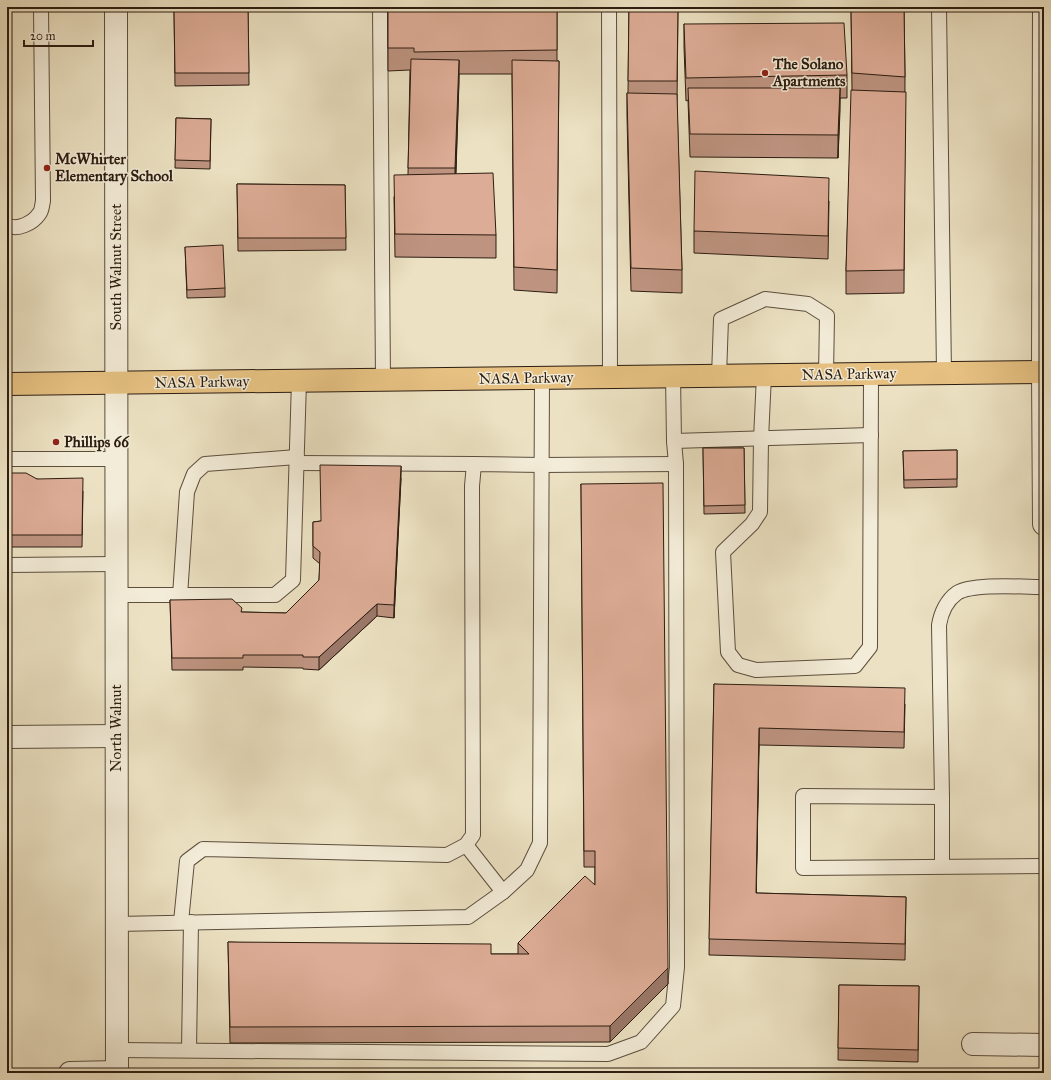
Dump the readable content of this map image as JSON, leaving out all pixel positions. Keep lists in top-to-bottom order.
{
  "streets": {
    "main road": ["NASA Parkway"],
    "street": ["South Walnut Street", "North Walnut"]
  },
  "crossings": [
    ["South Walnut Street", "NASA Parkway"],
    ["South Walnut Street", "North Walnut"],
    ["NASA Parkway", "North Walnut"]
  ],
  "places": ["The Solano Apartments", "McWhirter Elementary School", "Phillips 66"],
  "scale_bar": "20 m"
}
